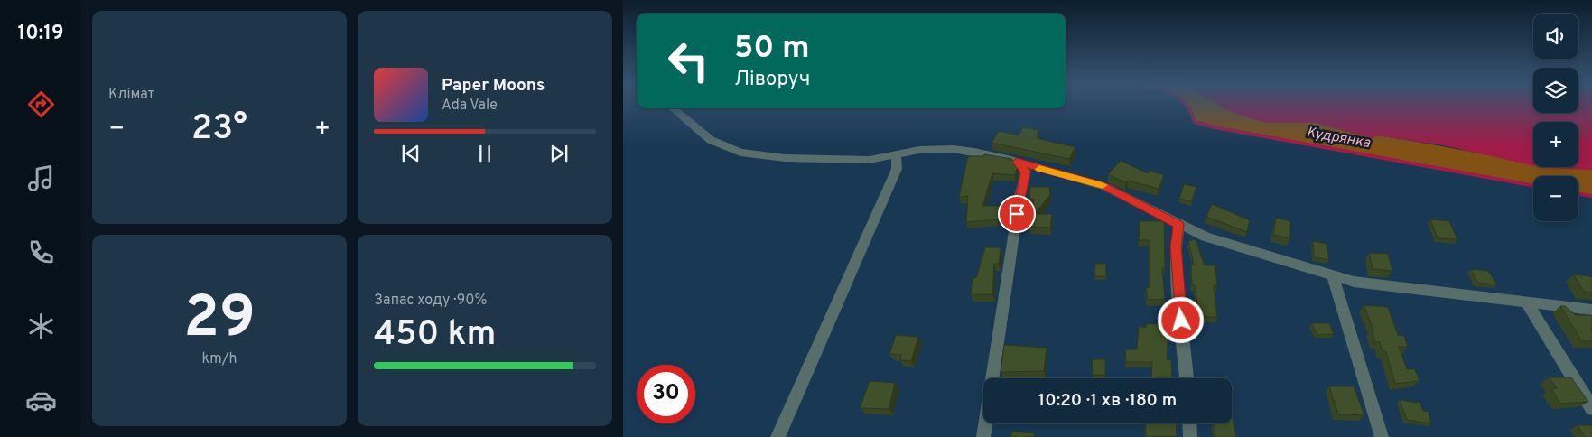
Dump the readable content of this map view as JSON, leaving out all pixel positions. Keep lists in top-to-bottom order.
{
  "water": ["Кудрянка"],
  "page": {
    "tabs": "10:19",
    "tile": [
      "Клімат",
      ["29", "km/h"],
      ["Запас ходу · 90%", "450 km"]
    ],
    "map_buttons": ["+", "−"],
    "turn": ["50 m", "Ліворуч"],
    "song": ["Paper Moons", "Ada Vale"],
    "heat": ["−", "23°", "+"],
    "limit": "30",
    "trip": "10:20 · 1 хв · 180 m"
  }
}
